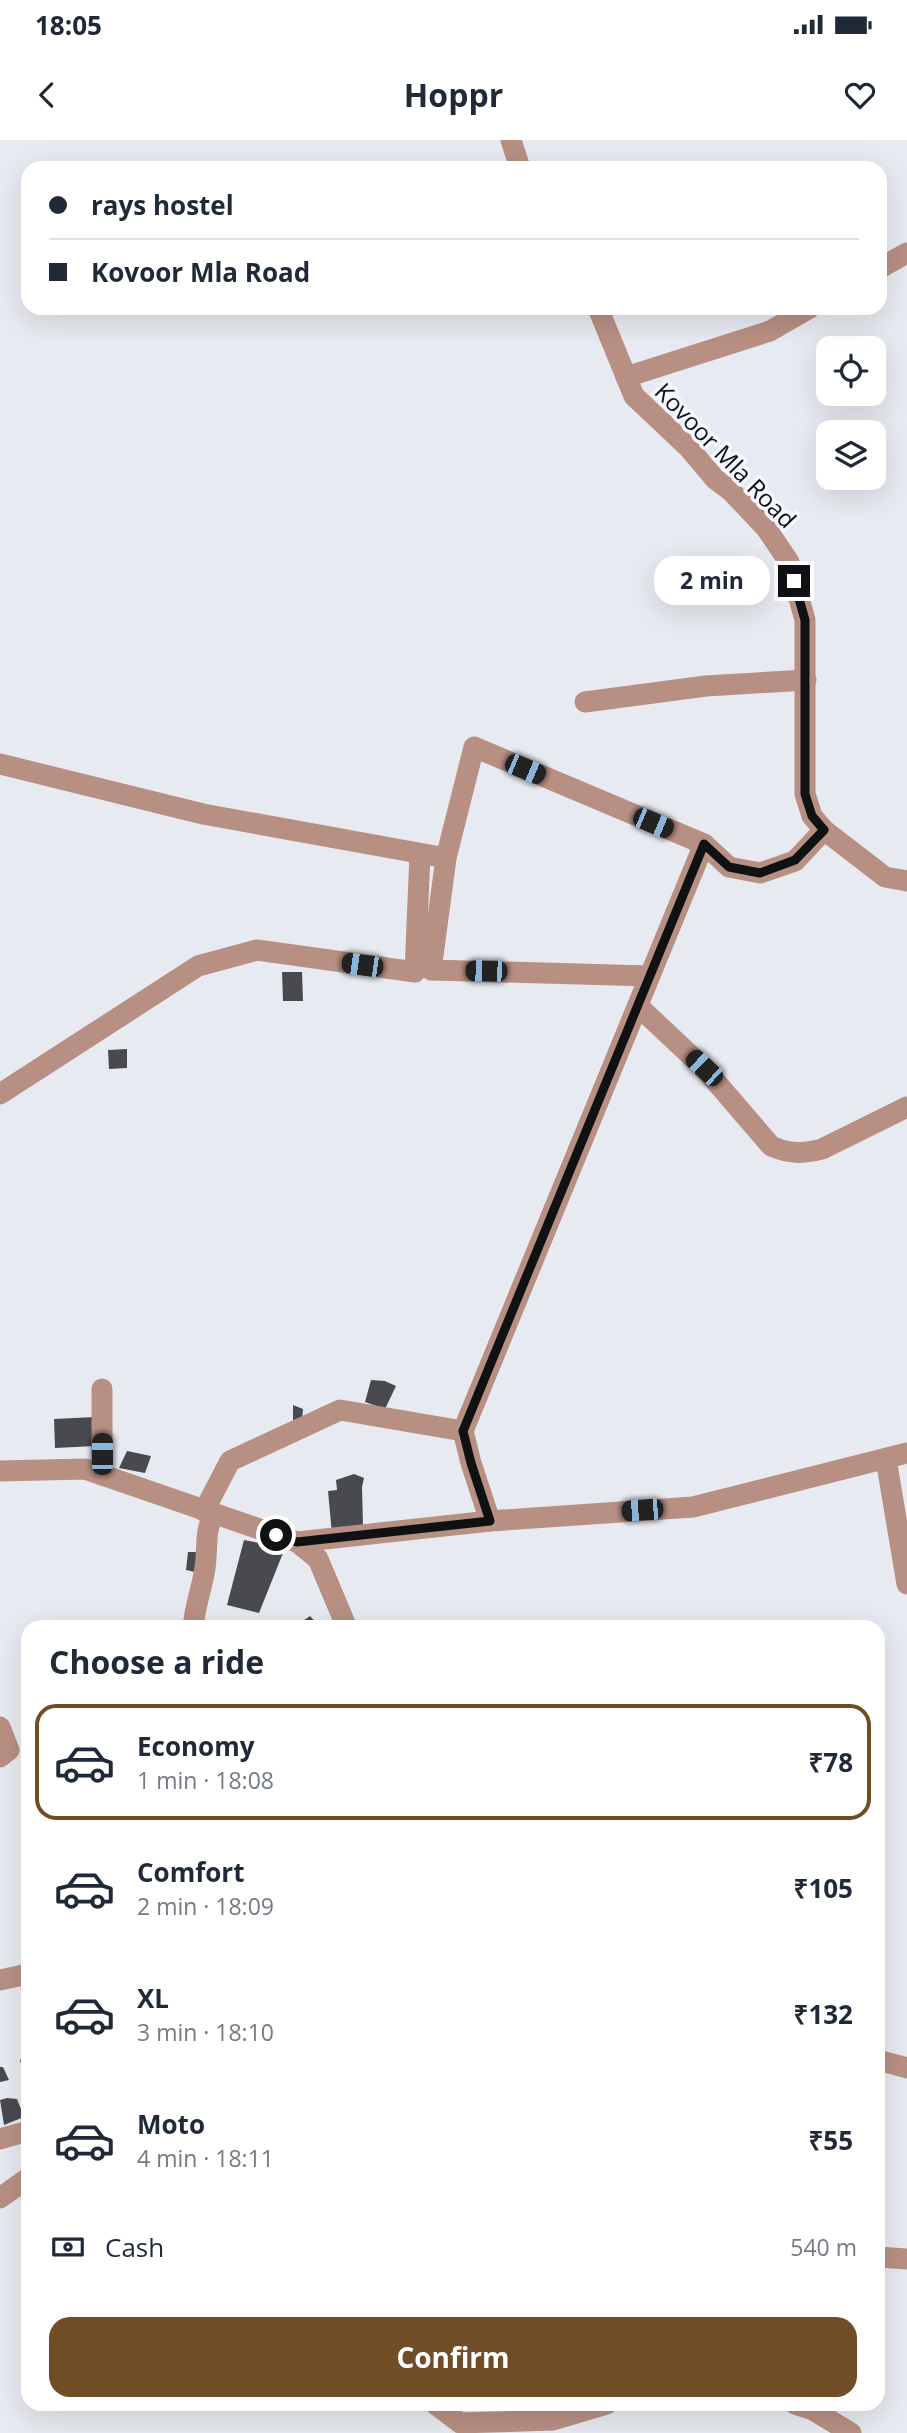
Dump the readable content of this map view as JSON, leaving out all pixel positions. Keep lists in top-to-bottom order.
{
  "streets": {
    "street": ["Kovoor Mla Road"]
  },
  "page": {
    "status": "18:05",
    "header": "Hoppr",
    "banner": ["rays hostel", "Kovoor Mla Road"],
    "bubble": "2 min",
    "heading": "Choose a ride",
    "list": [
      {
        "name": "Economy",
        "note": "1 min · 18:08",
        "value": "₹78"
      },
      {
        "name": "Comfort",
        "note": "2 min · 18:09",
        "value": "₹105"
      },
      {
        "name": "XL",
        "note": "3 min · 18:10",
        "value": "₹132"
      },
      {
        "name": "Moto",
        "note": "4 min · 18:11",
        "value": "₹55"
      }
    ],
    "pay": ["Cash", "540 m"],
    "buttons": "Confirm"
  }
}
